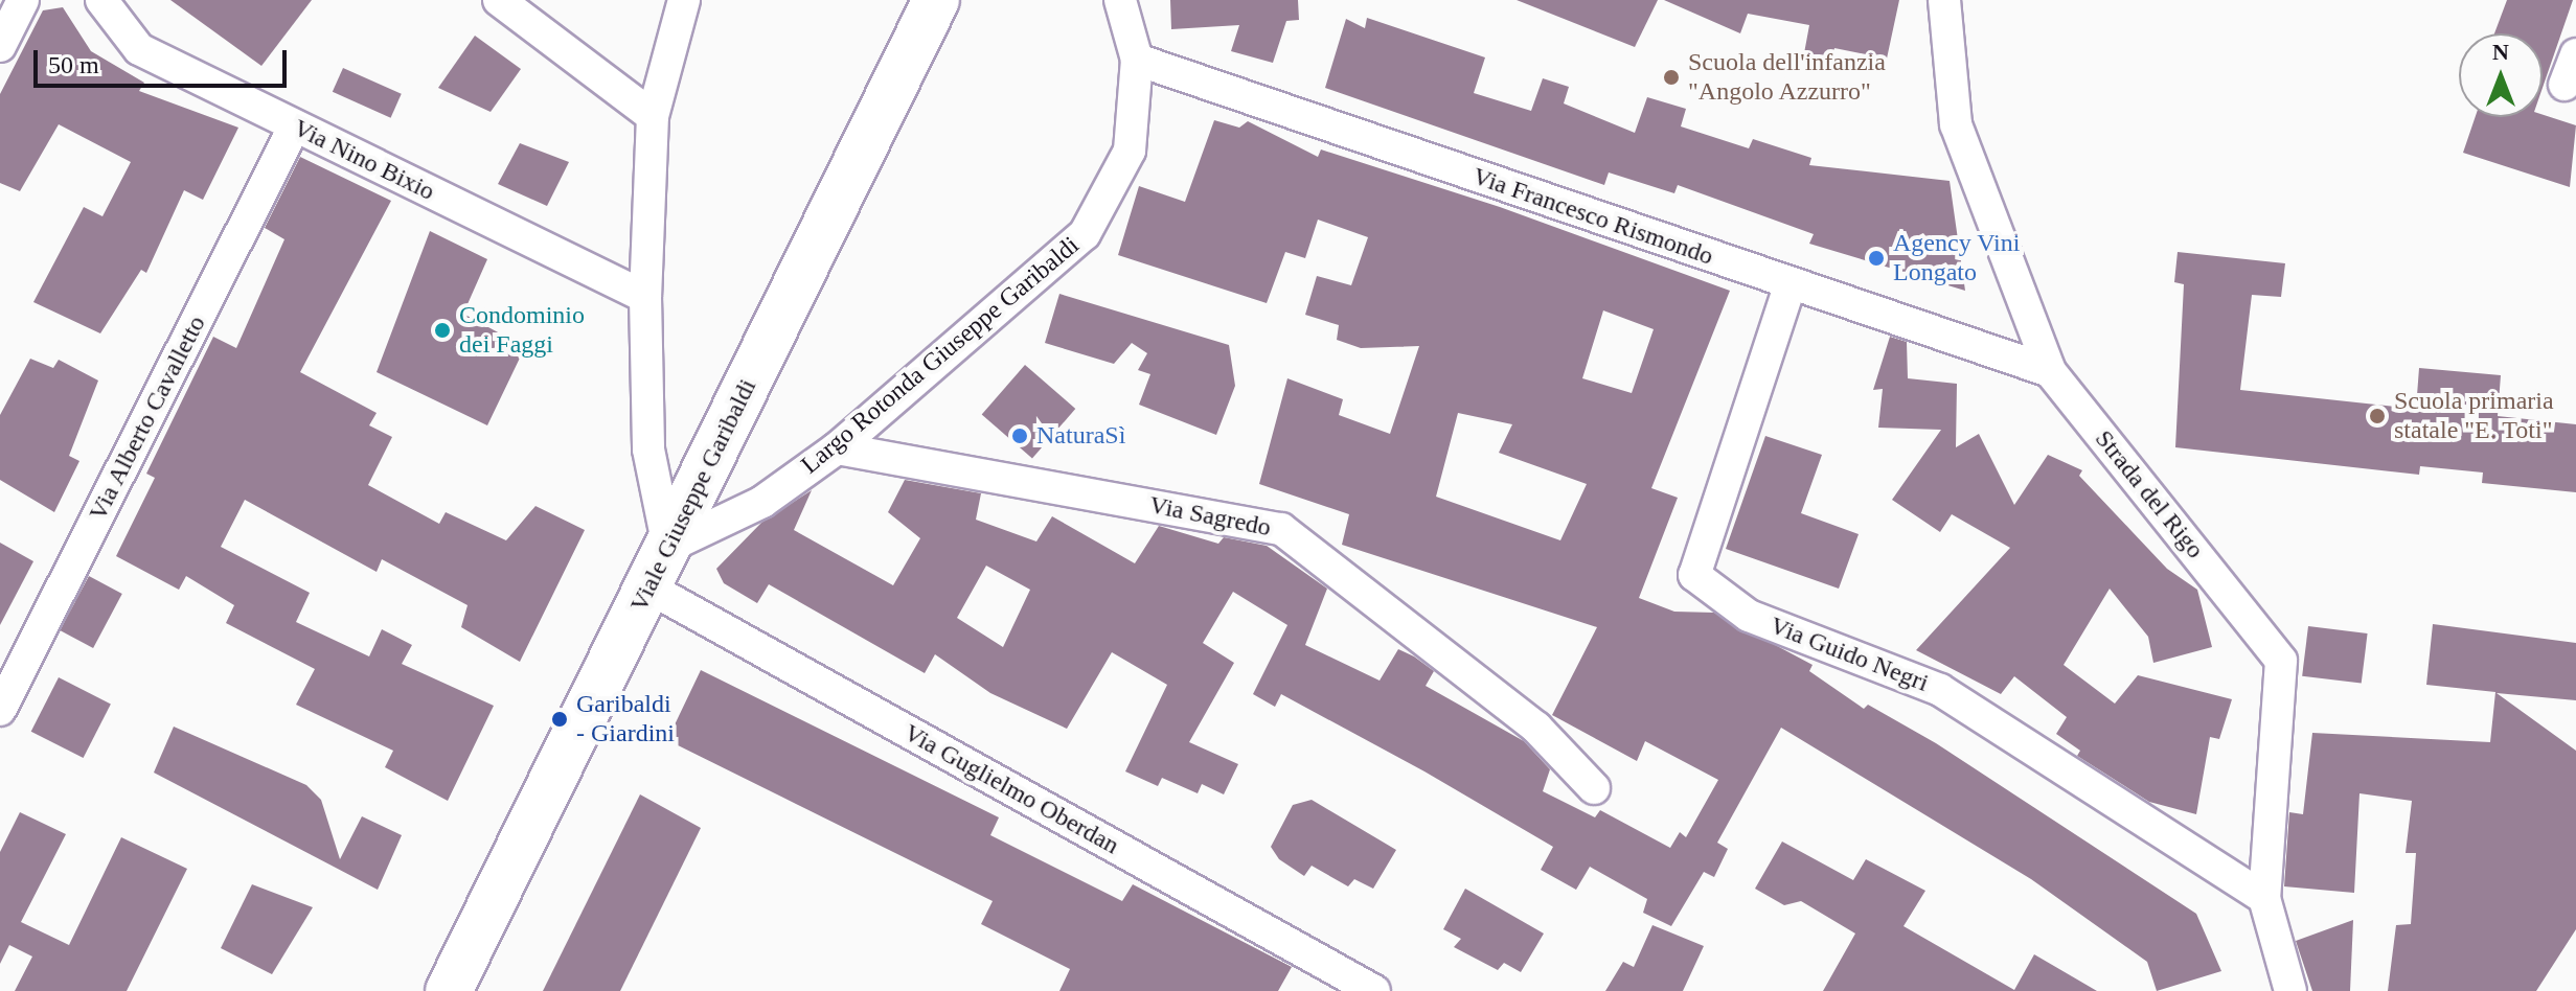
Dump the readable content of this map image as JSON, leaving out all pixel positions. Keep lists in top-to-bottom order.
{
  "streets": {
    "street": [
      "Via Nino Bixio",
      "Via Francesco Rismondo",
      "Largo Rotonda Giuseppe Garibaldi",
      "Via Alberto Cavalletto",
      "Strada del Rigo",
      "Viale Giuseppe Garibaldi",
      "Via Sagredo",
      "Via Guido Negri",
      "Via Guglielmo Oberdan"
    ]
  },
  "crossings": [
    ["Via Nino Bixio", "Via Alberto Cavalletto"],
    ["Via Francesco Rismondo", "Largo Rotonda Giuseppe Garibaldi"],
    ["Via Francesco Rismondo", "Strada del Rigo"],
    ["Via Francesco Rismondo", "Via Guido Negri"],
    ["Largo Rotonda Giuseppe Garibaldi", "Viale Giuseppe Garibaldi"],
    ["Largo Rotonda Giuseppe Garibaldi", "Via Sagredo"],
    ["Strada del Rigo", "Via Guido Negri"],
    ["Viale Giuseppe Garibaldi", "Via Guglielmo Oberdan"]
  ],
  "places": [
    "Scuola dell'infanzia \"Angolo Azzurro\"",
    "Agency Vini Longato",
    "Condominio dei Faggi",
    "Scuola primaria statale \"E. Toti\"",
    "NaturaSì",
    "Garibaldi - Giardini"
  ],
  "scale_bar": "50 m",
  "north": "top"
}
